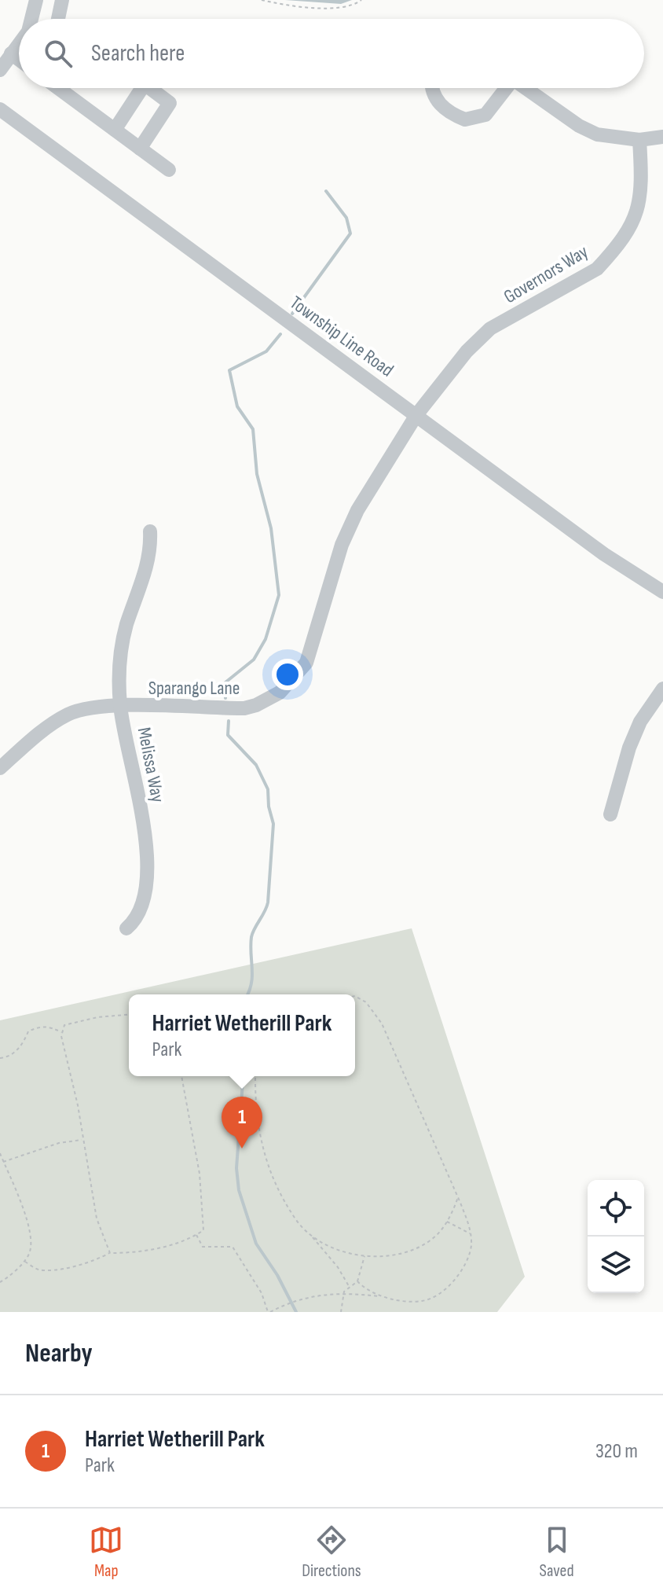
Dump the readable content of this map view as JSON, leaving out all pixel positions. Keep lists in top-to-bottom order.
{
  "streets": {
    "street": [
      "Governors Way",
      "Township Line Road",
      "Sparango Lane",
      "Melissa Way"
    ]
  },
  "crossings": [
    ["Governors Way", "Township Line Road"],
    ["Governors Way", "Sparango Lane"],
    ["Township Line Road", "Sparango Lane"],
    ["Sparango Lane", "Melissa Way"]
  ],
  "page": {
    "search": "Search here",
    "popup": ["Harriet Wetherill Park", "Park"],
    "pins": "1",
    "heading": "Nearby",
    "list": [
      {
        "mark": "1",
        "name": "Harriet Wetherill Park",
        "note": "Park",
        "value": "320 m"
      }
    ],
    "nav": ["Map", "Directions", "Saved"]
  }
}
